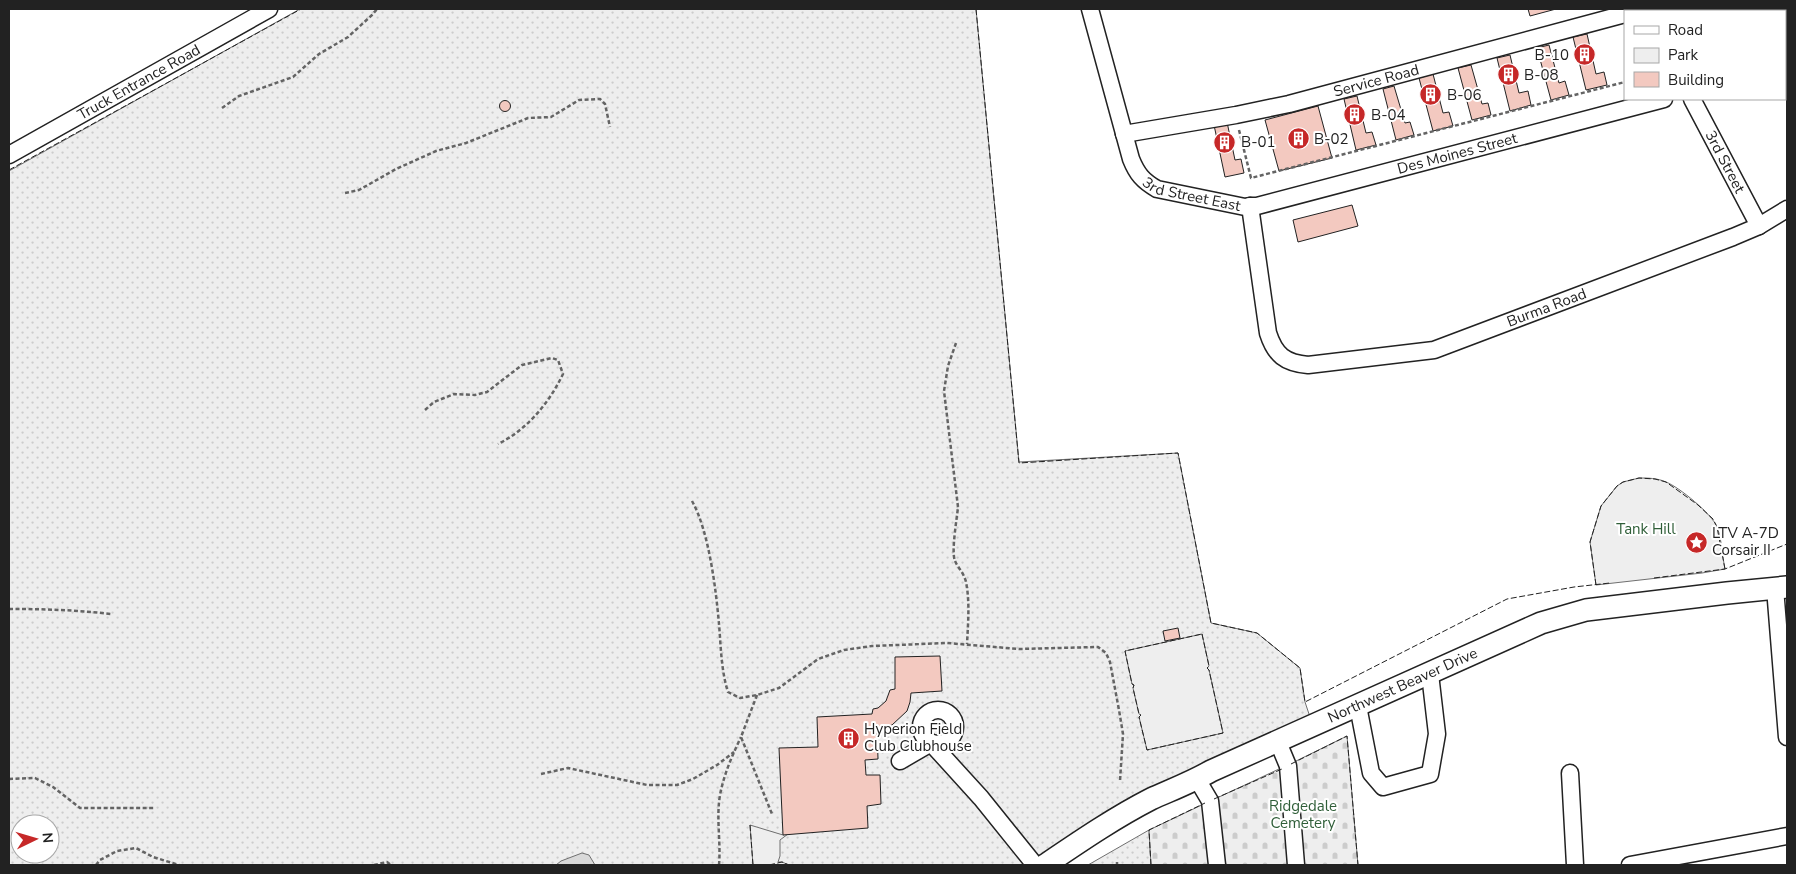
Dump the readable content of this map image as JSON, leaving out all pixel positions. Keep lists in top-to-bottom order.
{
  "streets": {
    "main road": ["Northwest Beaver Drive"],
    "street": [
      "Service Road",
      "Truck Entrance Road",
      "Des Moines Street",
      "3rd Street",
      "3rd Street East",
      "Burma Road"
    ]
  },
  "crossings": [
    ["Service Road", "3rd Street East"],
    ["Des Moines Street", "3rd Street East"],
    ["3rd Street", "Burma Road"],
    ["3rd Street East", "Burma Road"]
  ],
  "parks": ["Tank Hill", "Ridgedale Cemetery"],
  "places": {
    "building": [
      "B-10",
      "B-08",
      "B-06",
      "B-04",
      "B-02",
      "B-01",
      "Hyperion Field Club Clubhouse"
    ],
    "place": ["LTV A-7D Corsair II"]
  },
  "legend": ["Road", "Park", "Building"],
  "north": "right"
}
